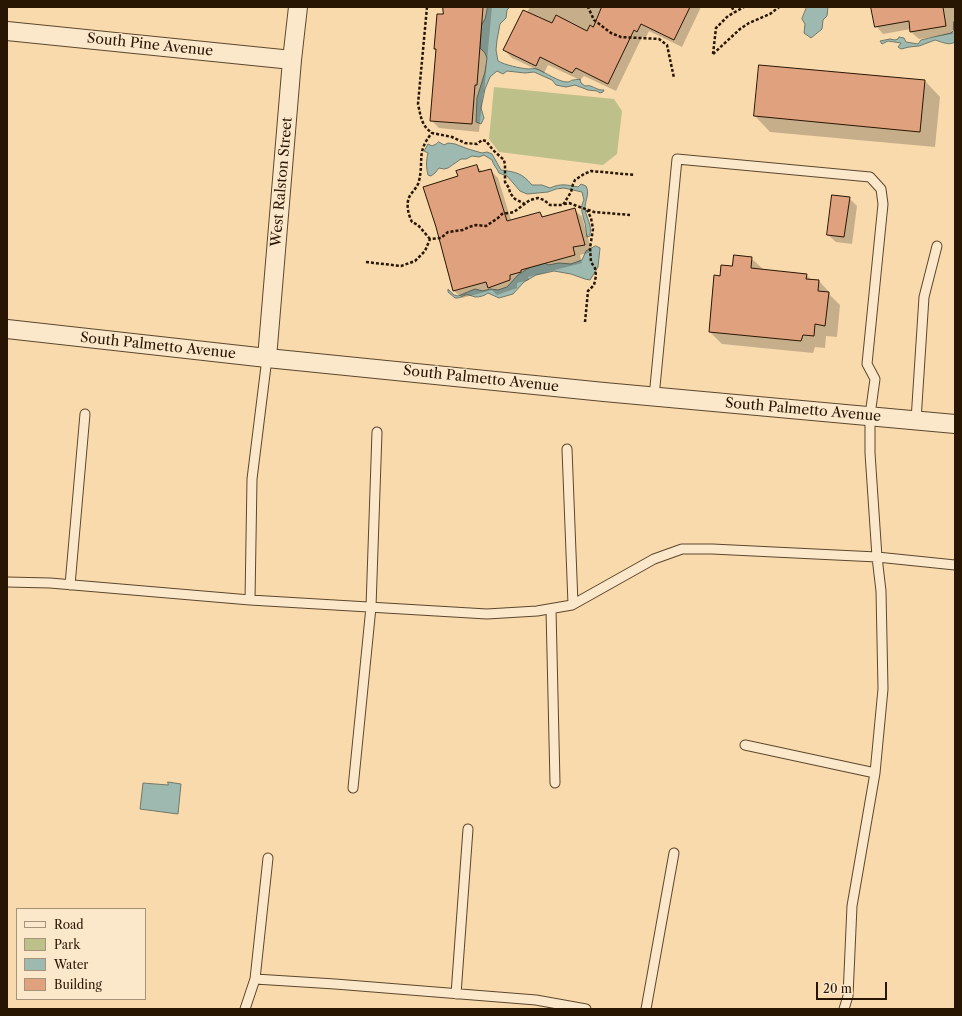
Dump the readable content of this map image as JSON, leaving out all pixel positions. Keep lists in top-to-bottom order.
{
  "streets": {
    "street": ["South Pine Avenue", "West Ralston Street", "South Palmetto Avenue"]
  },
  "crossings": [
    ["South Pine Avenue", "West Ralston Street"],
    ["West Ralston Street", "South Palmetto Avenue"]
  ],
  "legend": [
    "Road",
    "Park",
    "Water",
    "Building"
  ],
  "scale_bar": "20 m"
}
